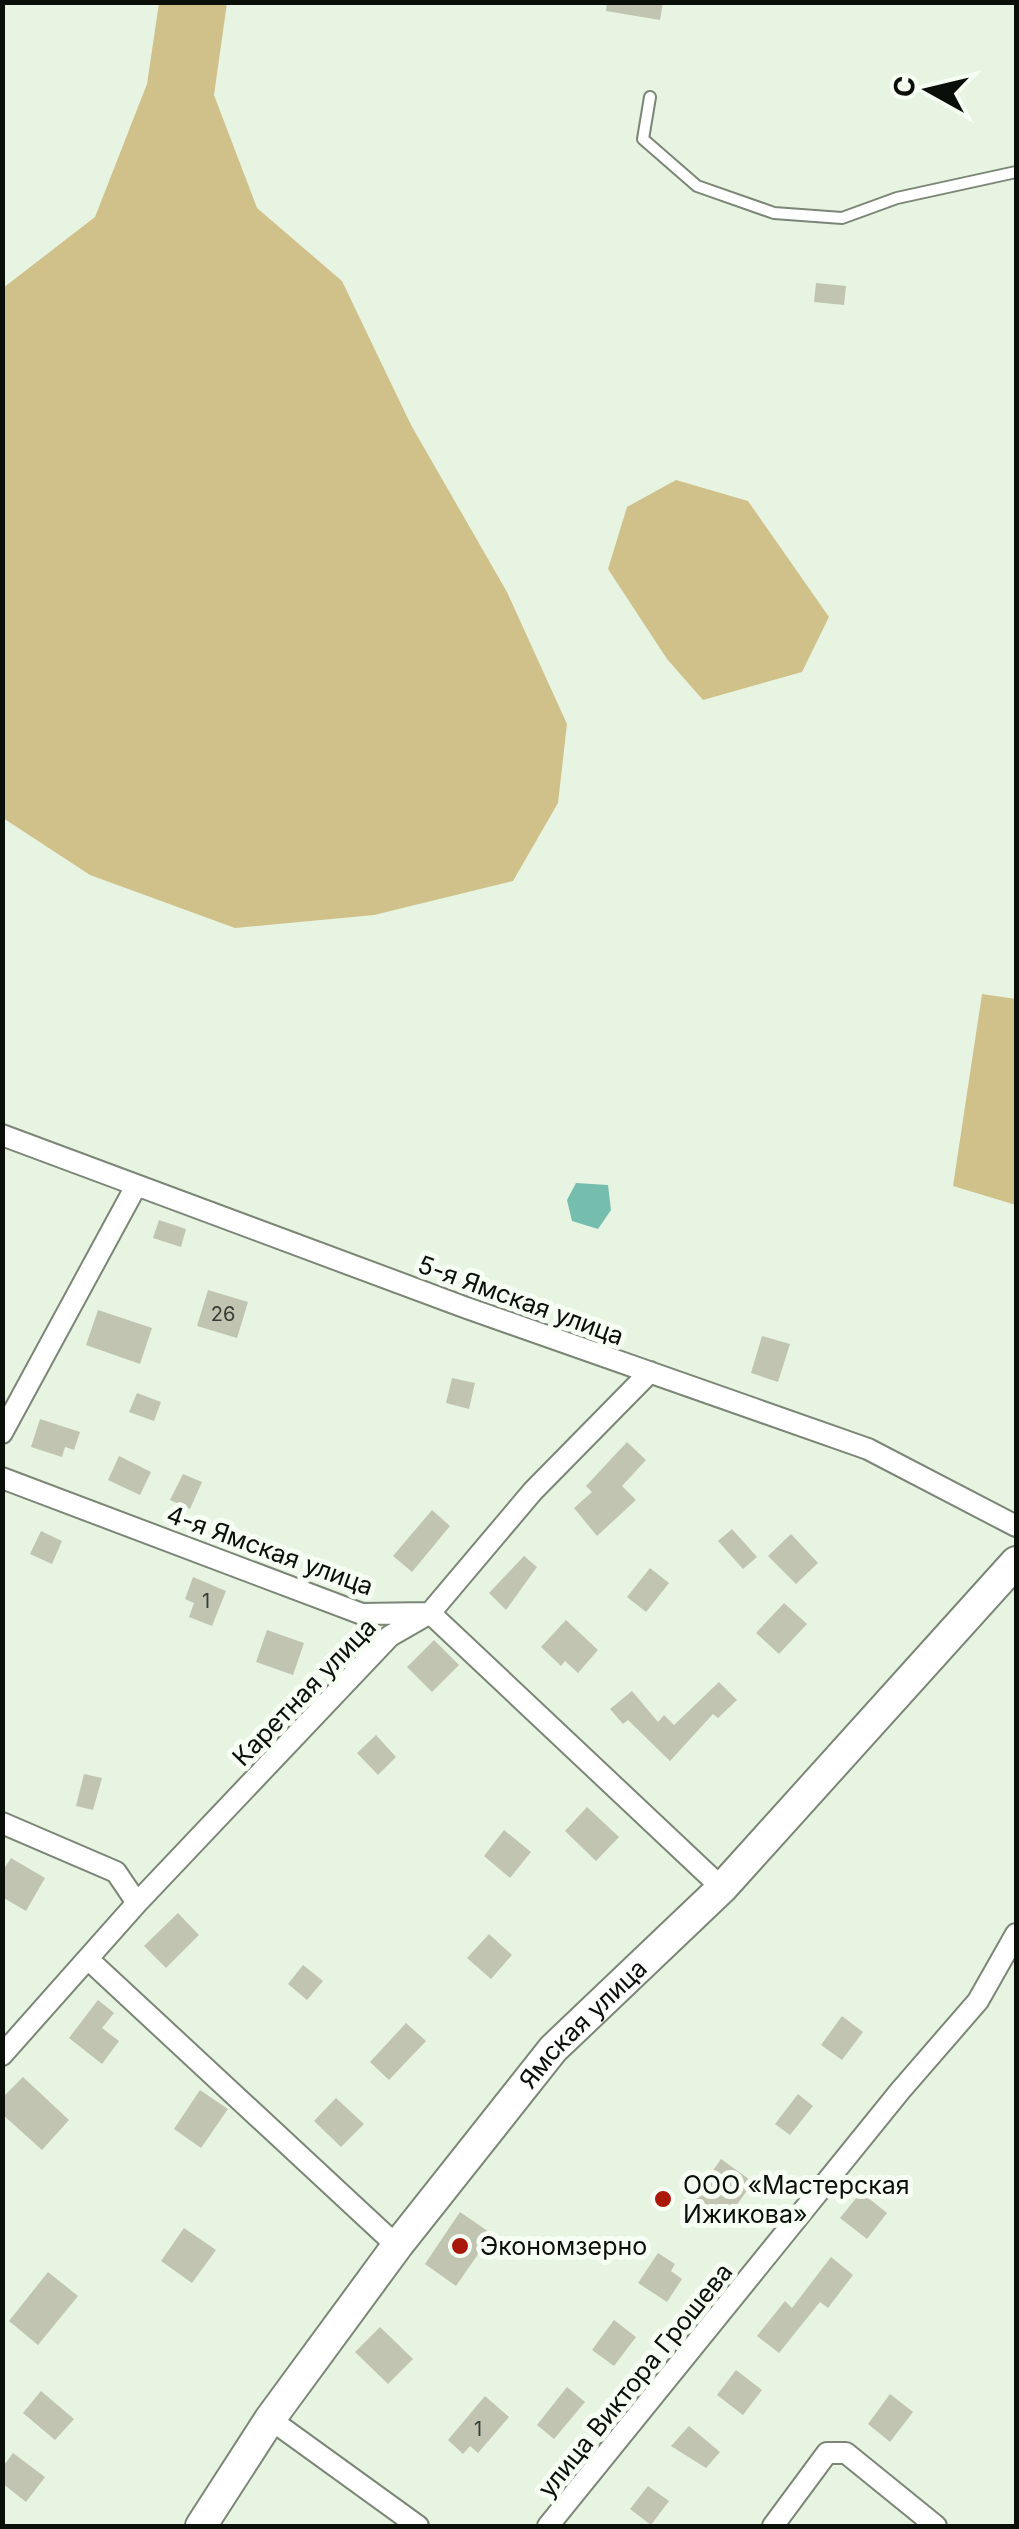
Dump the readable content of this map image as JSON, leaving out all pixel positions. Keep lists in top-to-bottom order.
{
  "streets": {
    "street": [
      "5-я Ямская улица",
      "4-я Ямская улица",
      "Каретная улица",
      "Ямская улица",
      "улица Виктора Грошева"
    ]
  },
  "crossings": [
    ["5-я Ямская улица", "Каретная улица"],
    ["4-я Ямская улица", "Каретная улица"]
  ],
  "places": ["ООО «Мастерская Ижикова»", "Экономзерно"],
  "house_numbers": ["26", "1", "1"],
  "north": "left"
}
